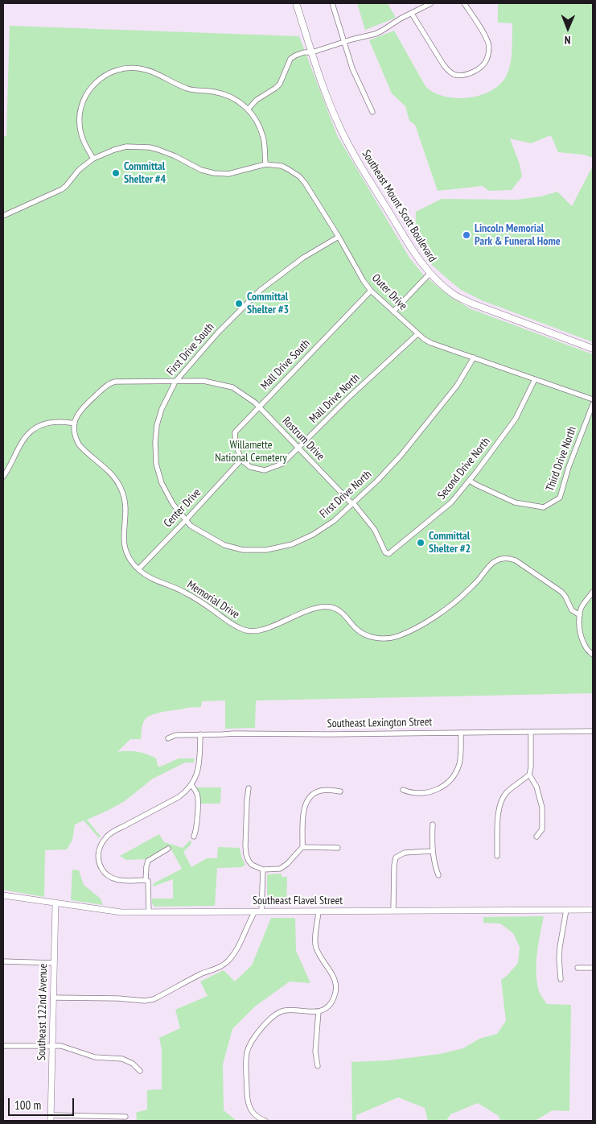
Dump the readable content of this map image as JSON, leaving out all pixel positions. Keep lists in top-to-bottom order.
{
  "streets": {
    "main road": ["Southeast Mount Scott Boulevard"],
    "street": [
      "Outer Drive",
      "First Drive South",
      "Mall Drive South",
      "Mall Drive North",
      "Rostrum Drive",
      "Third Drive North",
      "Second Drive North",
      "First Drive North",
      "Center Drive",
      "Memorial Drive",
      "Southeast Lexington Street",
      "Southeast Flavel Street",
      "Southeast 122nd Avenue"
    ]
  },
  "crossings": [
    ["Outer Drive", "First Drive South"],
    ["Outer Drive", "Mall Drive South"],
    ["Outer Drive", "Mall Drive North"],
    ["Outer Drive", "Second Drive North"],
    ["Outer Drive", "First Drive North"],
    ["First Drive South", "Rostrum Drive"],
    ["First Drive South", "First Drive North"],
    ["First Drive South", "Center Drive"],
    ["Mall Drive South", "Mall Drive North"],
    ["Mall Drive South", "Rostrum Drive"],
    ["Mall Drive South", "Center Drive"],
    ["Mall Drive North", "Rostrum Drive"],
    ["Mall Drive North", "Center Drive"],
    ["Rostrum Drive", "Second Drive North"],
    ["Rostrum Drive", "First Drive North"],
    ["Third Drive North", "Second Drive North"],
    ["First Drive North", "Center Drive"],
    ["Center Drive", "Memorial Drive"],
    ["Southeast Flavel Street", "Southeast 122nd Avenue"]
  ],
  "parks": ["Willamette National Cemetery"],
  "places": [
    "Committal Shelter #4",
    "Lincoln Memorial Park & Funeral Home",
    "Committal Shelter #3",
    "Committal Shelter #2"
  ],
  "scale_bar": "100 m",
  "north": "bottom"
}
